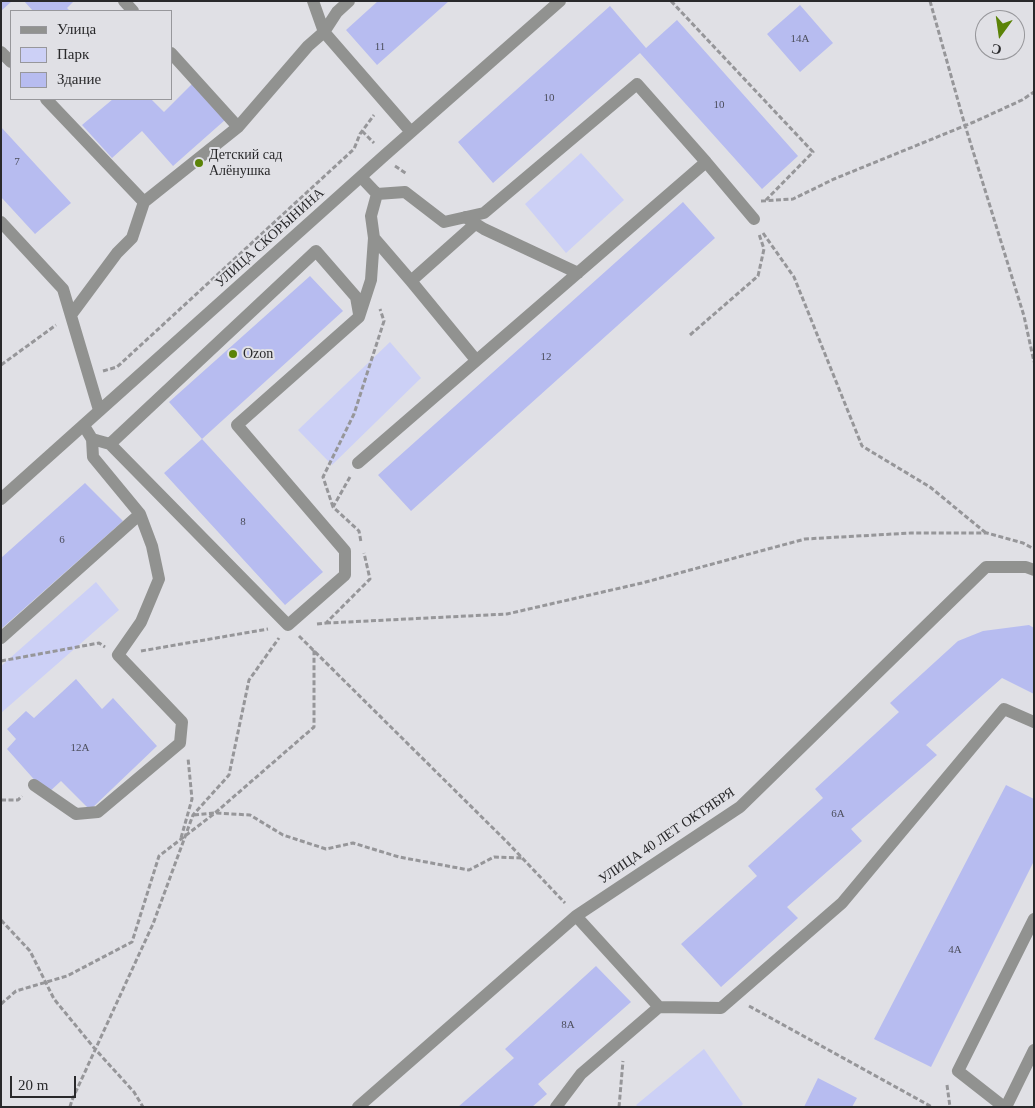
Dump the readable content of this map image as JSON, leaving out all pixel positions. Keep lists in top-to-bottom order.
{
  "streets": {
    "street": ["УЛИЦА СКОРЫНИНА", "УЛИЦА 40 ЛЕТ ОКТЯБРЯ"]
  },
  "places": ["Детский сад Алёнушка", "Ozon"],
  "house_numbers": [
    "14А",
    "11",
    "10",
    "10",
    "7",
    "12",
    "8",
    "6",
    "12А",
    "6А",
    "4А",
    "8А"
  ],
  "legend": ["Улица", "Парк", "Здание"],
  "scale_bar": "20 m",
  "north": "bottom"
}
